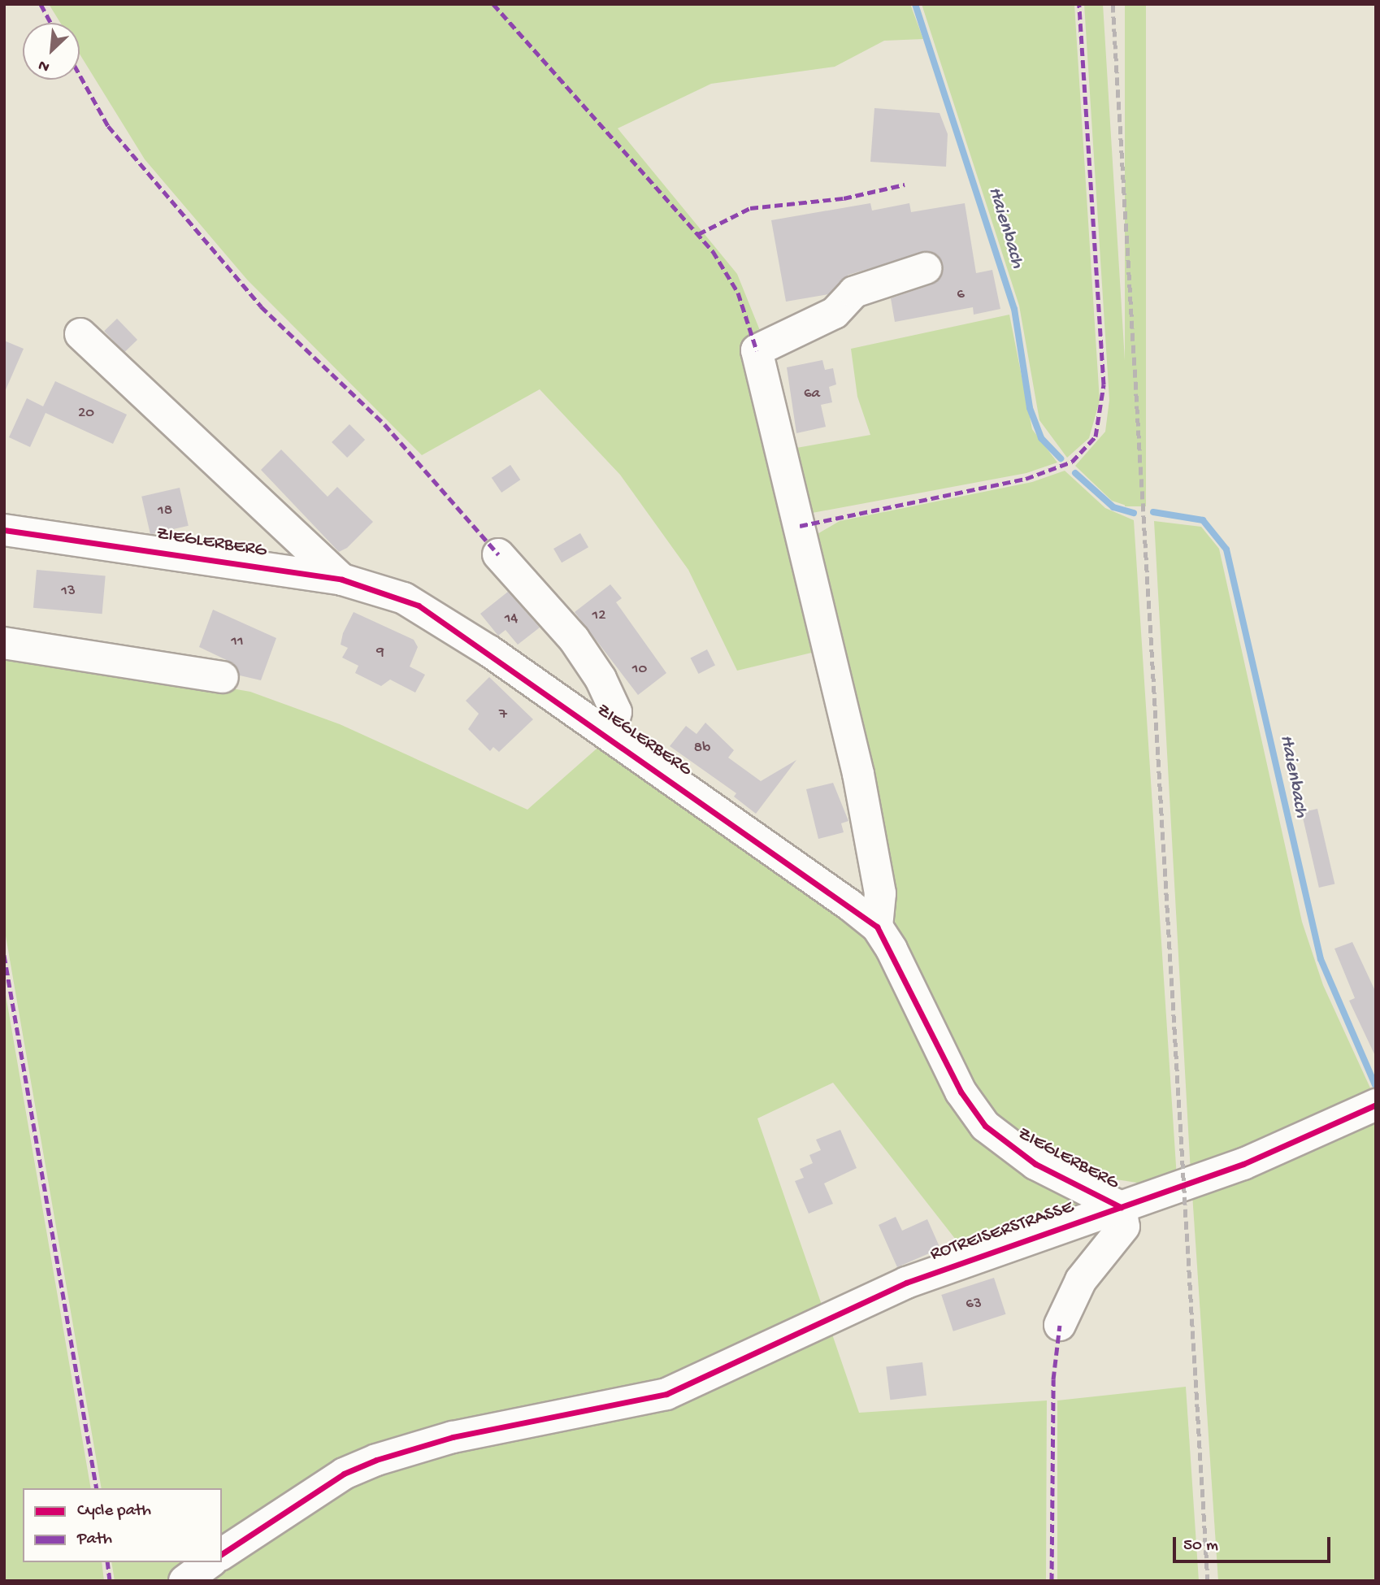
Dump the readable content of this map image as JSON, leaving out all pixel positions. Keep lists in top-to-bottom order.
{
  "streets": {
    "street": ["ZIEGLERBERG", "ROTREISERSTRASSE"]
  },
  "crossings": [
    ["ZIEGLERBERG", "ROTREISERSTRASSE"]
  ],
  "water": ["Haienbach"],
  "house_numbers": [
    "6",
    "6a",
    "20",
    "18",
    "13",
    "12",
    "14",
    "11",
    "9",
    "10",
    "7",
    "8b",
    "63"
  ],
  "legend": ["Cycle path", "Path"],
  "scale_bar": "50 m",
  "north": "bottom left"
}
